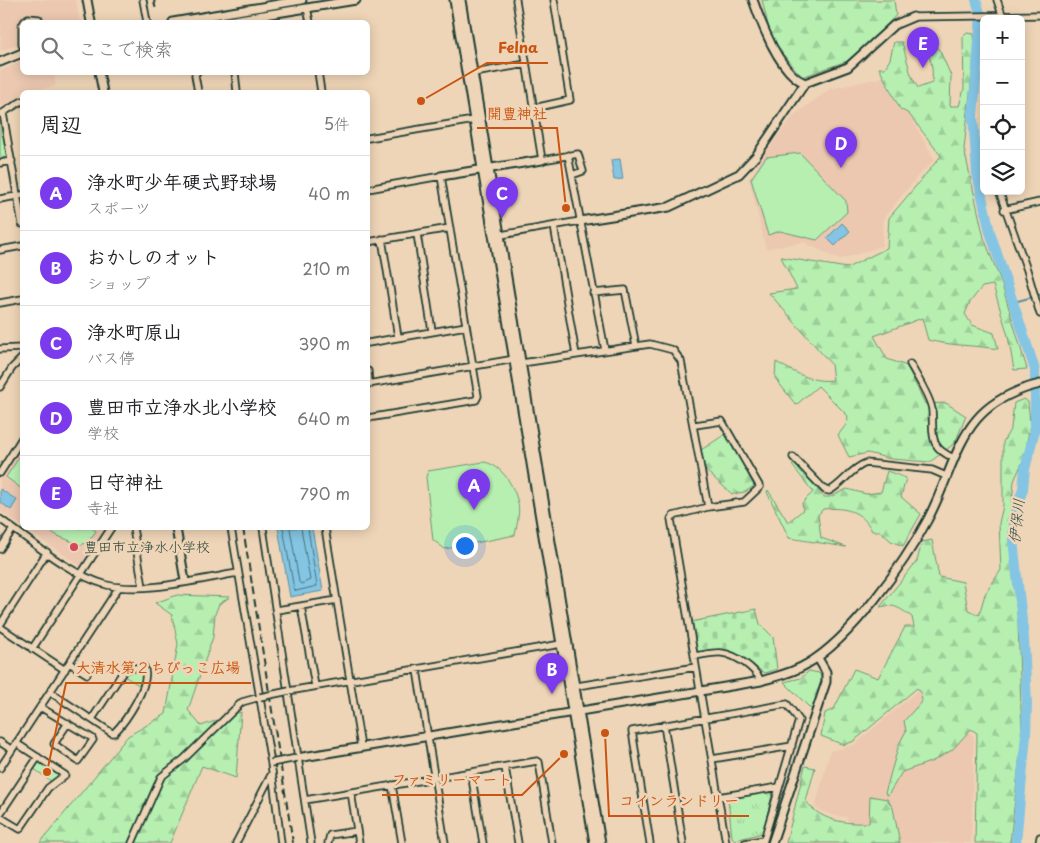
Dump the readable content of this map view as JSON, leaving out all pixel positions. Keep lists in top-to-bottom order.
{
  "water": ["伊保川"],
  "places": [
    "Felna",
    "開豊神社",
    "豊田市立浄水小学校",
    "コインランドリー",
    "ファミリーマート",
    "大清水第２ちびっこ広場"
  ],
  "page": {
    "map_buttons": ["+", "−"],
    "search": "ここで検索",
    "pins": [
      "E",
      "D",
      "C",
      "A",
      "B"
    ],
    "heading": ["周辺", "5件"],
    "list": [
      {
        "mark": "A",
        "name": "浄水町少年硬式野球場",
        "note": "スポーツ",
        "value": "40 m"
      },
      {
        "mark": "B",
        "name": "おかしのオット",
        "note": "ショップ",
        "value": "210 m"
      },
      {
        "mark": "C",
        "name": "浄水町原山",
        "note": "バス停",
        "value": "390 m"
      },
      {
        "mark": "D",
        "name": "豊田市立浄水北小学校",
        "note": "学校",
        "value": "640 m"
      },
      {
        "mark": "E",
        "name": "日守神社",
        "note": "寺社",
        "value": "790 m"
      }
    ]
  }
}
